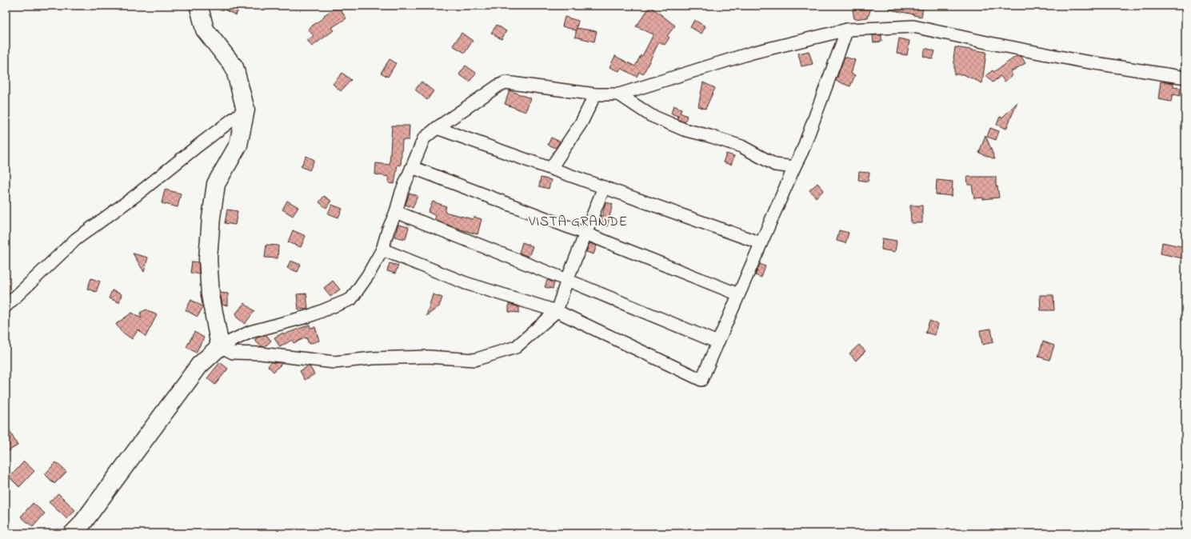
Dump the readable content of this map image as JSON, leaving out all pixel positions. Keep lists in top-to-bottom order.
{
  "districts": ["VISTA GRANDE"]
}
